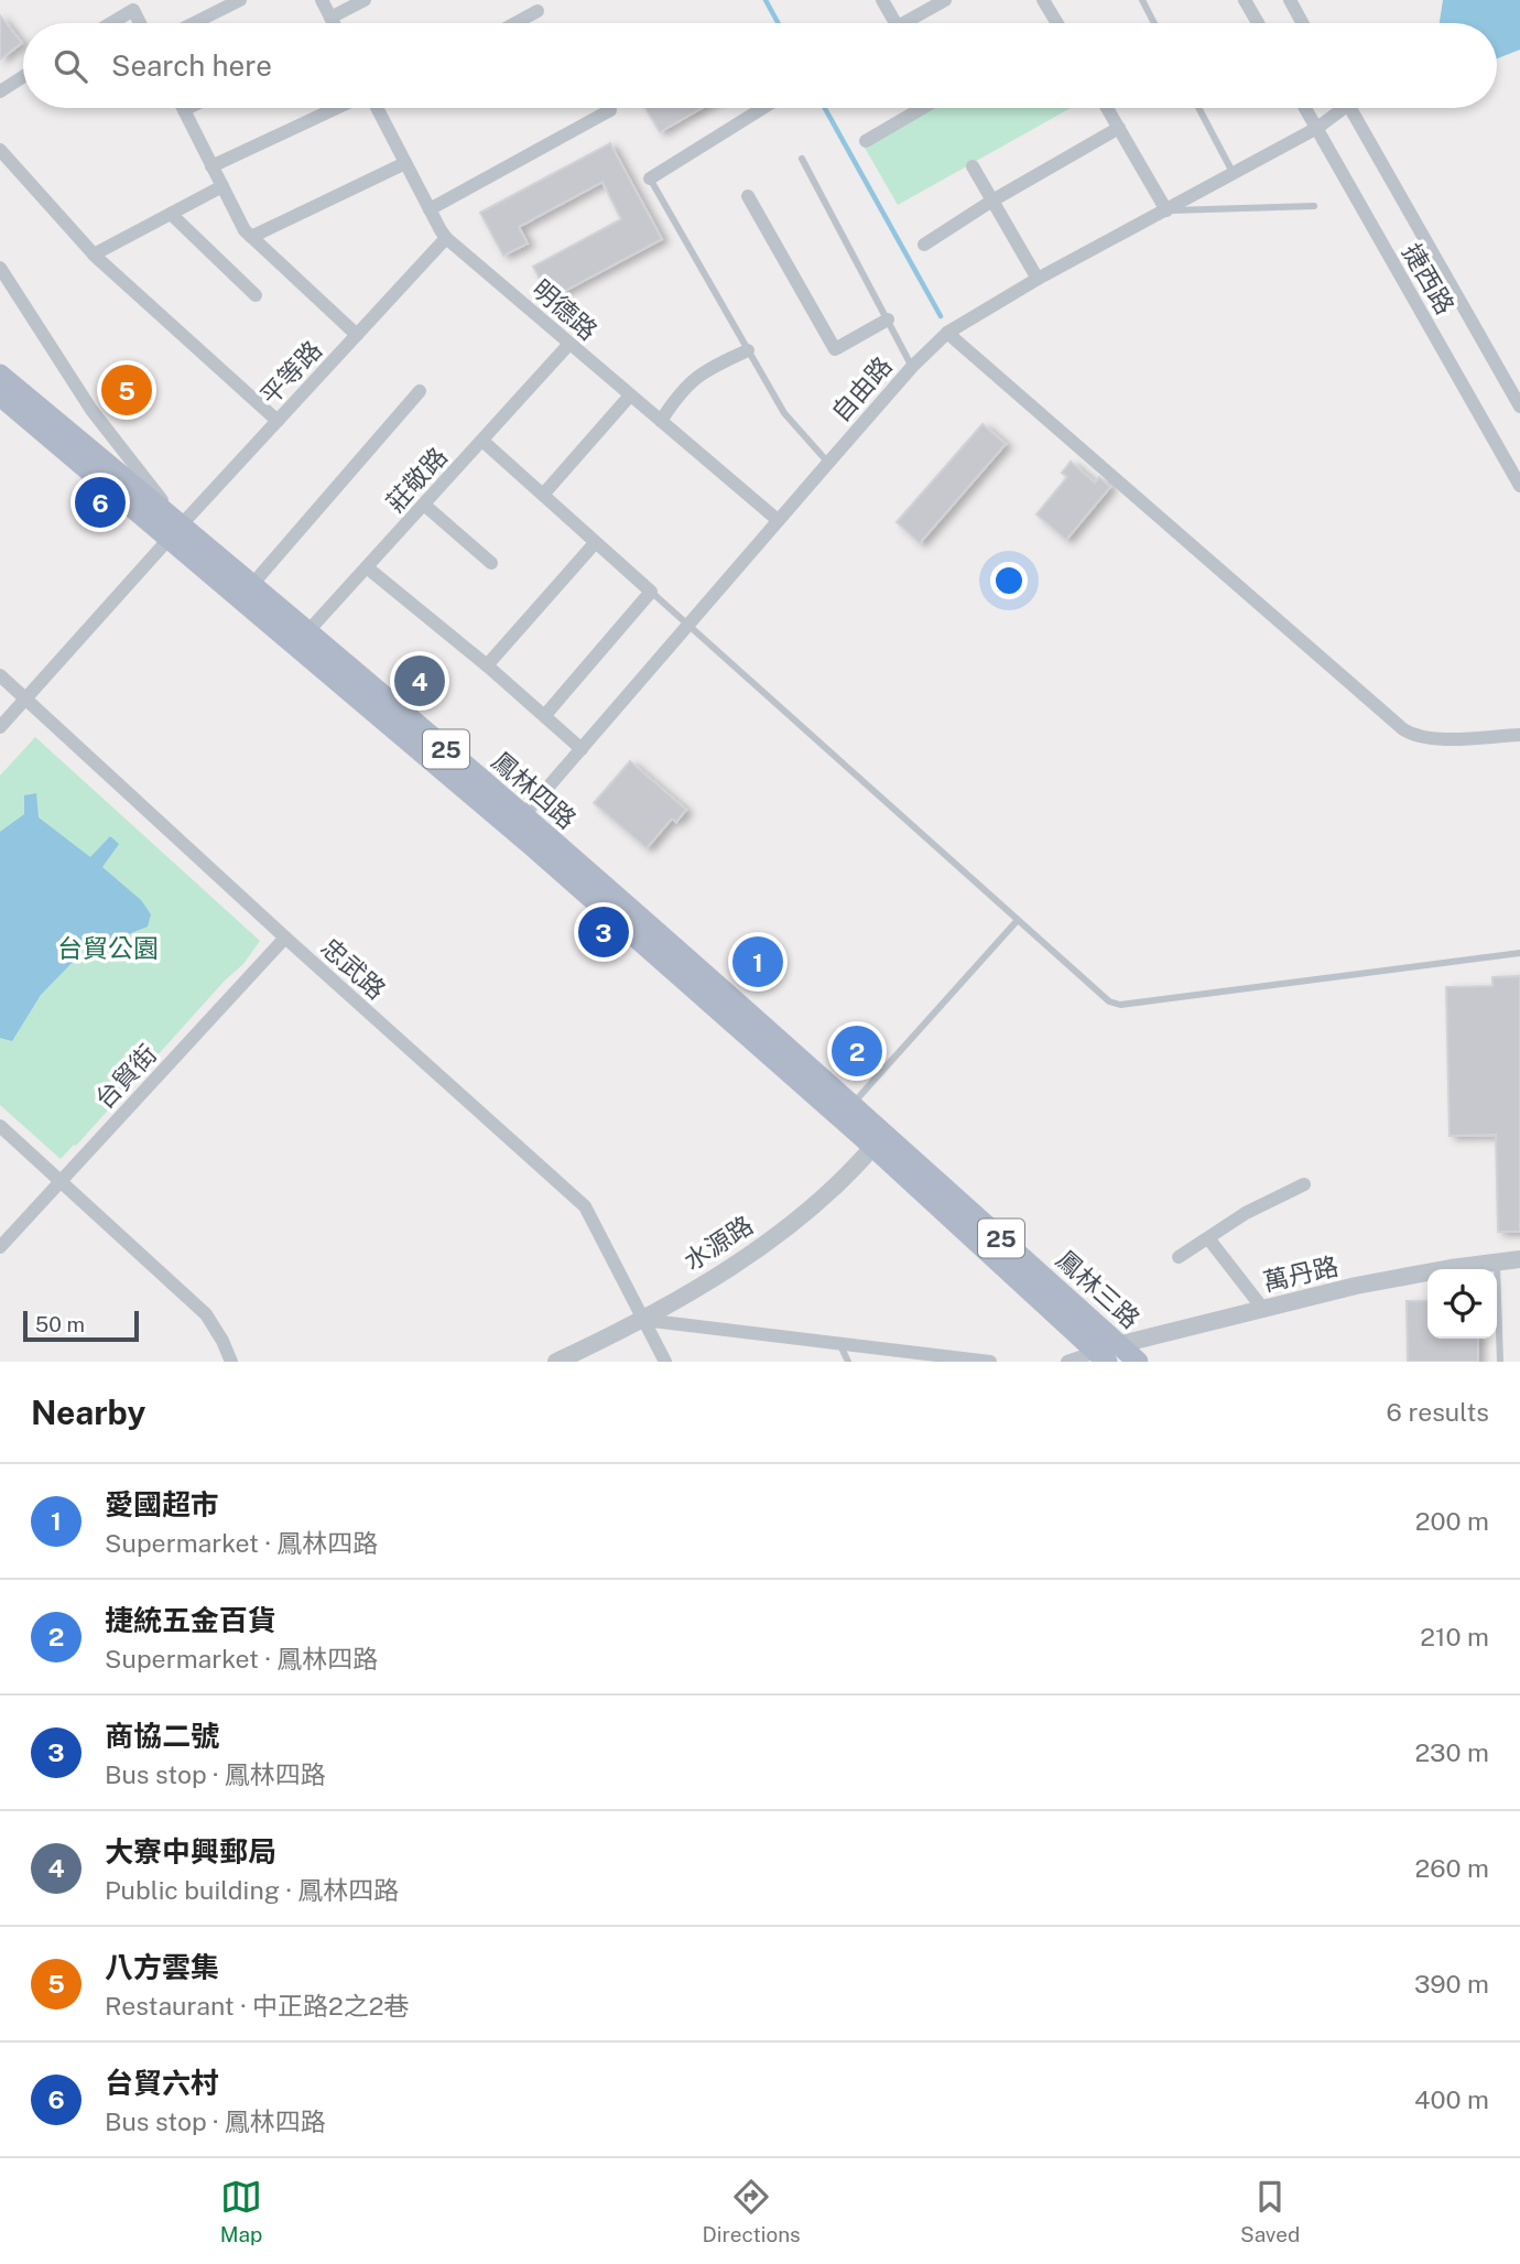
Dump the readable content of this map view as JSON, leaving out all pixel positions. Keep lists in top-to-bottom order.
{
  "streets": {
    "main road": ["25", "鳳林四路", "鳳林三路"],
    "street": [
      "捷西路",
      "明德路",
      "平等路",
      "自由路",
      "莊敬路",
      "忠武路",
      "台貿街",
      "水源路",
      "萬丹路"
    ]
  },
  "crossings": [
    ["捷西路", "自由路"],
    ["明德路", "平等路"],
    ["明德路", "自由路"],
    ["明德路", "莊敬路"],
    ["平等路", "鳳林四路"],
    ["平等路", "忠武路"],
    ["自由路", "鳳林四路"],
    ["莊敬路", "鳳林四路"],
    ["鳳林四路", "水源路"],
    ["鳳林四路", "鳳林三路"],
    ["忠武路", "台貿街"],
    ["忠武路", "水源路"],
    ["水源路", "鳳林三路"],
    ["萬丹路", "鳳林三路"]
  ],
  "parks": ["台貿公園"],
  "scale_bar": "50 m",
  "page": {
    "search": "Search here",
    "pins": [
      "5",
      "6",
      "4",
      "3",
      "1",
      "2"
    ],
    "scale": "50 m",
    "heading": ["Nearby", "6 results"],
    "list": [
      {
        "mark": "1",
        "name": "愛國超市",
        "note": "Supermarket · 鳳林四路",
        "value": "200 m"
      },
      {
        "mark": "2",
        "name": "捷統五金百貨",
        "note": "Supermarket · 鳳林四路",
        "value": "210 m"
      },
      {
        "mark": "3",
        "name": "商協二號",
        "note": "Bus stop · 鳳林四路",
        "value": "230 m"
      },
      {
        "mark": "4",
        "name": "大寮中興郵局",
        "note": "Public building · 鳳林四路",
        "value": "260 m"
      },
      {
        "mark": "5",
        "name": "八方雲集",
        "note": "Restaurant · 中正路2之2巷",
        "value": "390 m"
      },
      {
        "mark": "6",
        "name": "台貿六村",
        "note": "Bus stop · 鳳林四路",
        "value": "400 m"
      }
    ],
    "nav": ["Map", "Directions", "Saved"]
  }
}
